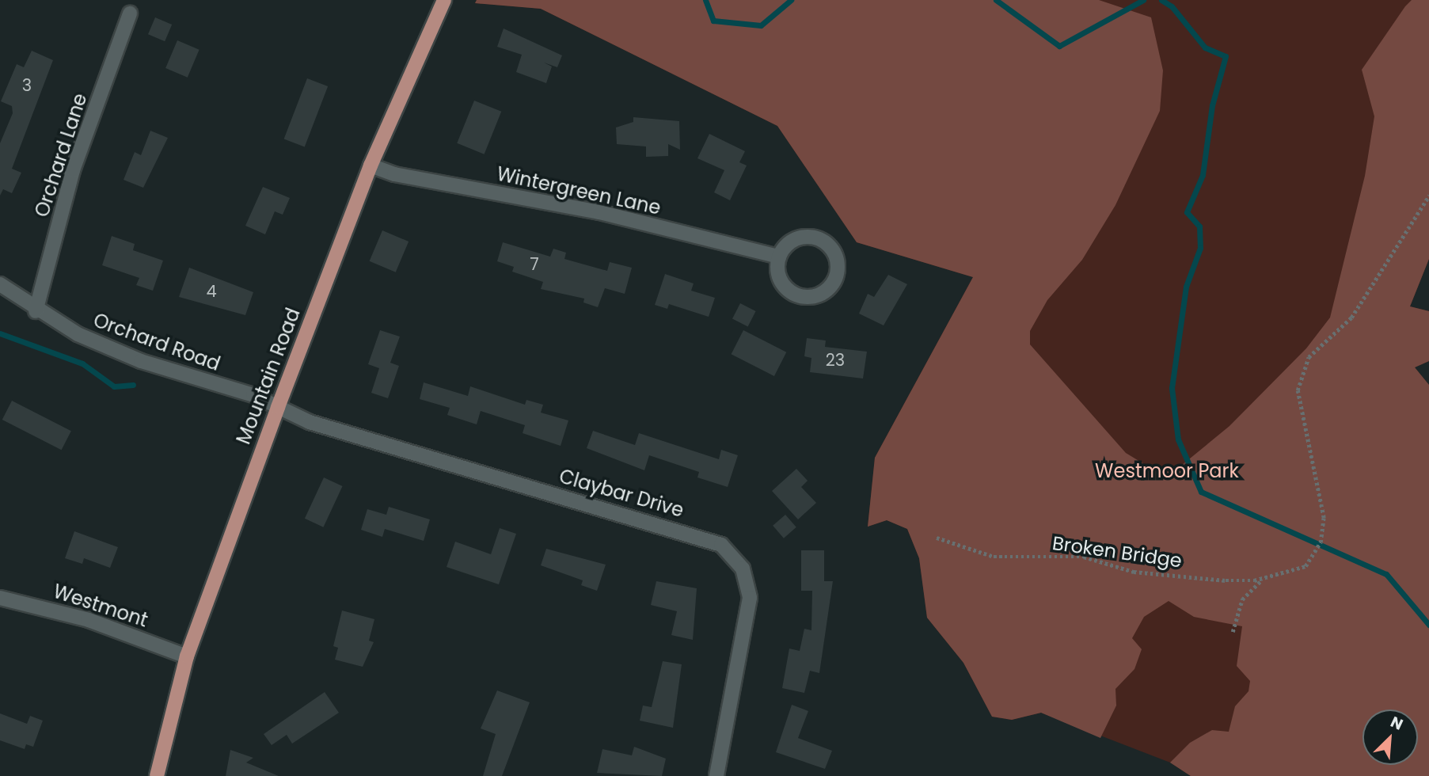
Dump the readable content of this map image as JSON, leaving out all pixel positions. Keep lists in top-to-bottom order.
{
  "streets": {
    "main road": ["Mountain Road"],
    "street": [
      "Orchard Lane",
      "Wintergreen Lane",
      "Orchard Road",
      "Claybar Drive",
      "Westmont"
    ],
    "path": ["Broken Bridge"]
  },
  "crossings": [
    ["Orchard Lane", "Orchard Road"],
    ["Wintergreen Lane", "Mountain Road"],
    ["Orchard Road", "Mountain Road"],
    ["Orchard Road", "Claybar Drive"],
    ["Mountain Road", "Claybar Drive"],
    ["Mountain Road", "Westmont"]
  ],
  "parks": ["Westmoor Park"],
  "house_numbers": [
    "3",
    "7",
    "4",
    "23"
  ],
  "north": "top right"
}
